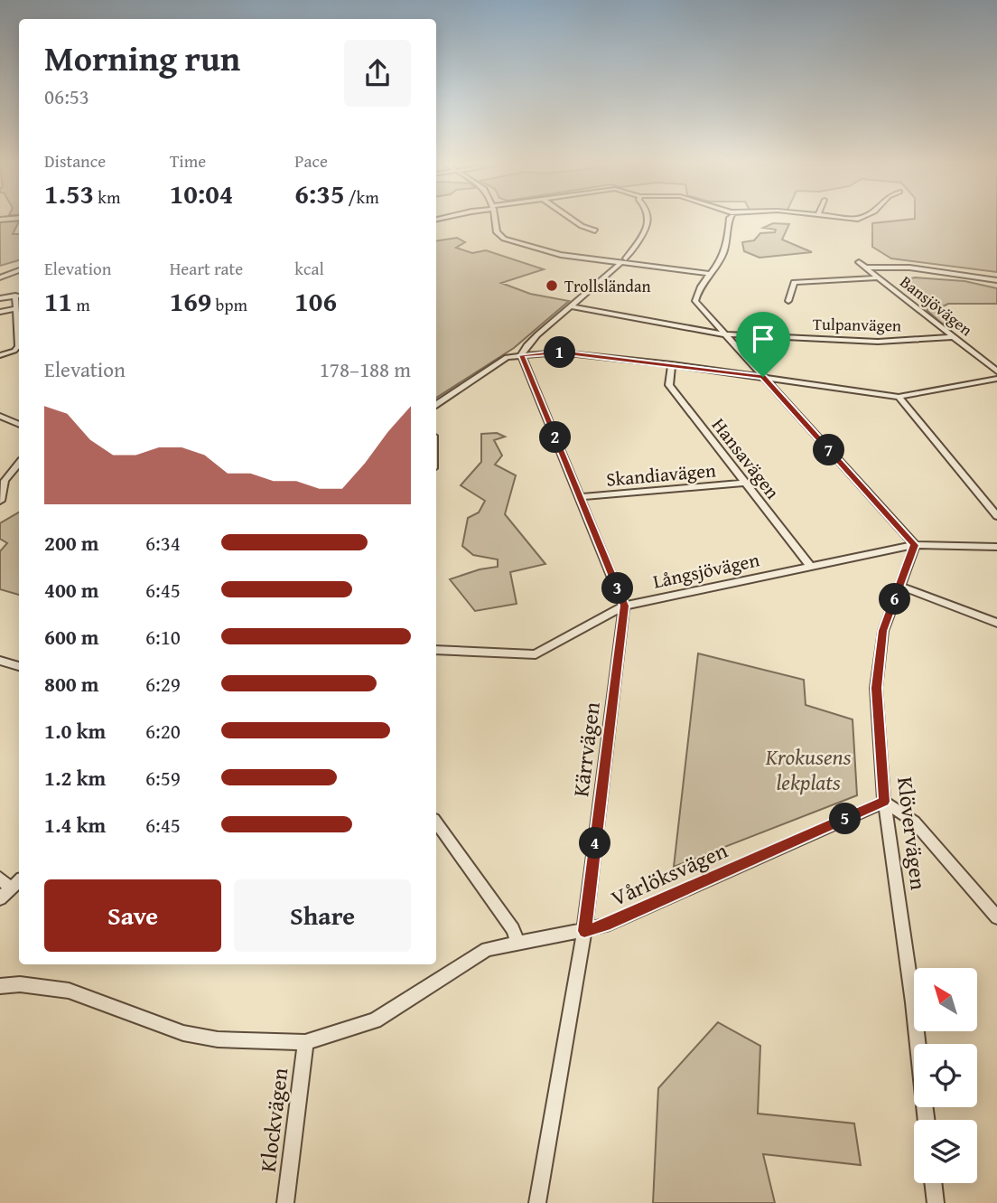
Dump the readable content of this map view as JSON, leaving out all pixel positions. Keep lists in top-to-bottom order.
{
  "streets": {
    "street": [
      "Bansjövägen",
      "Tulpanvägen",
      "Hansavägen",
      "Skandiavägen",
      "Långsjövägen",
      "Kärrvägen",
      "Klövervägen",
      "Vårlöksvägen",
      "Klockvägen"
    ]
  },
  "crossings": [
    ["Bansjövägen", "Tulpanvägen"],
    ["Hansavägen", "Skandiavägen"],
    ["Hansavägen", "Långsjövägen"],
    ["Skandiavägen", "Kärrvägen"],
    ["Långsjövägen", "Kärrvägen"],
    ["Långsjövägen", "Klövervägen"],
    ["Kärrvägen", "Vårlöksvägen"],
    ["Klövervägen", "Vårlöksvägen"],
    ["Vårlöksvägen", "Klockvägen"]
  ],
  "parks": ["Krokusens lekplats"],
  "places": ["Trollsländan"],
  "north": "top left",
  "page": {
    "heading": ["Morning run", "06:53"],
    "stats": [
      ["Distance", "1.53 km"],
      ["Time", "10:04"],
      ["Pace", "6:35 /km"],
      ["Elevation", "11 m"],
      ["Heart rate", "169 bpm"],
      ["kcal", "106"]
    ],
    "pins": [
      "1",
      "2",
      "7",
      "3",
      "6",
      "5",
      "4"
    ],
    "chart": ["Elevation", "178–188 m"],
    "list": [
      {
        "name": "200 m",
        "note": "6:34"
      },
      {
        "name": "400 m",
        "note": "6:45"
      },
      {
        "name": "600 m",
        "note": "6:10"
      },
      {
        "name": "800 m",
        "note": "6:29"
      },
      {
        "name": "1.0 km",
        "note": "6:20"
      },
      {
        "name": "1.2 km",
        "note": "6:59"
      },
      {
        "name": "1.4 km",
        "note": "6:45"
      }
    ],
    "buttons": ["Save", "Share"]
  }
}
